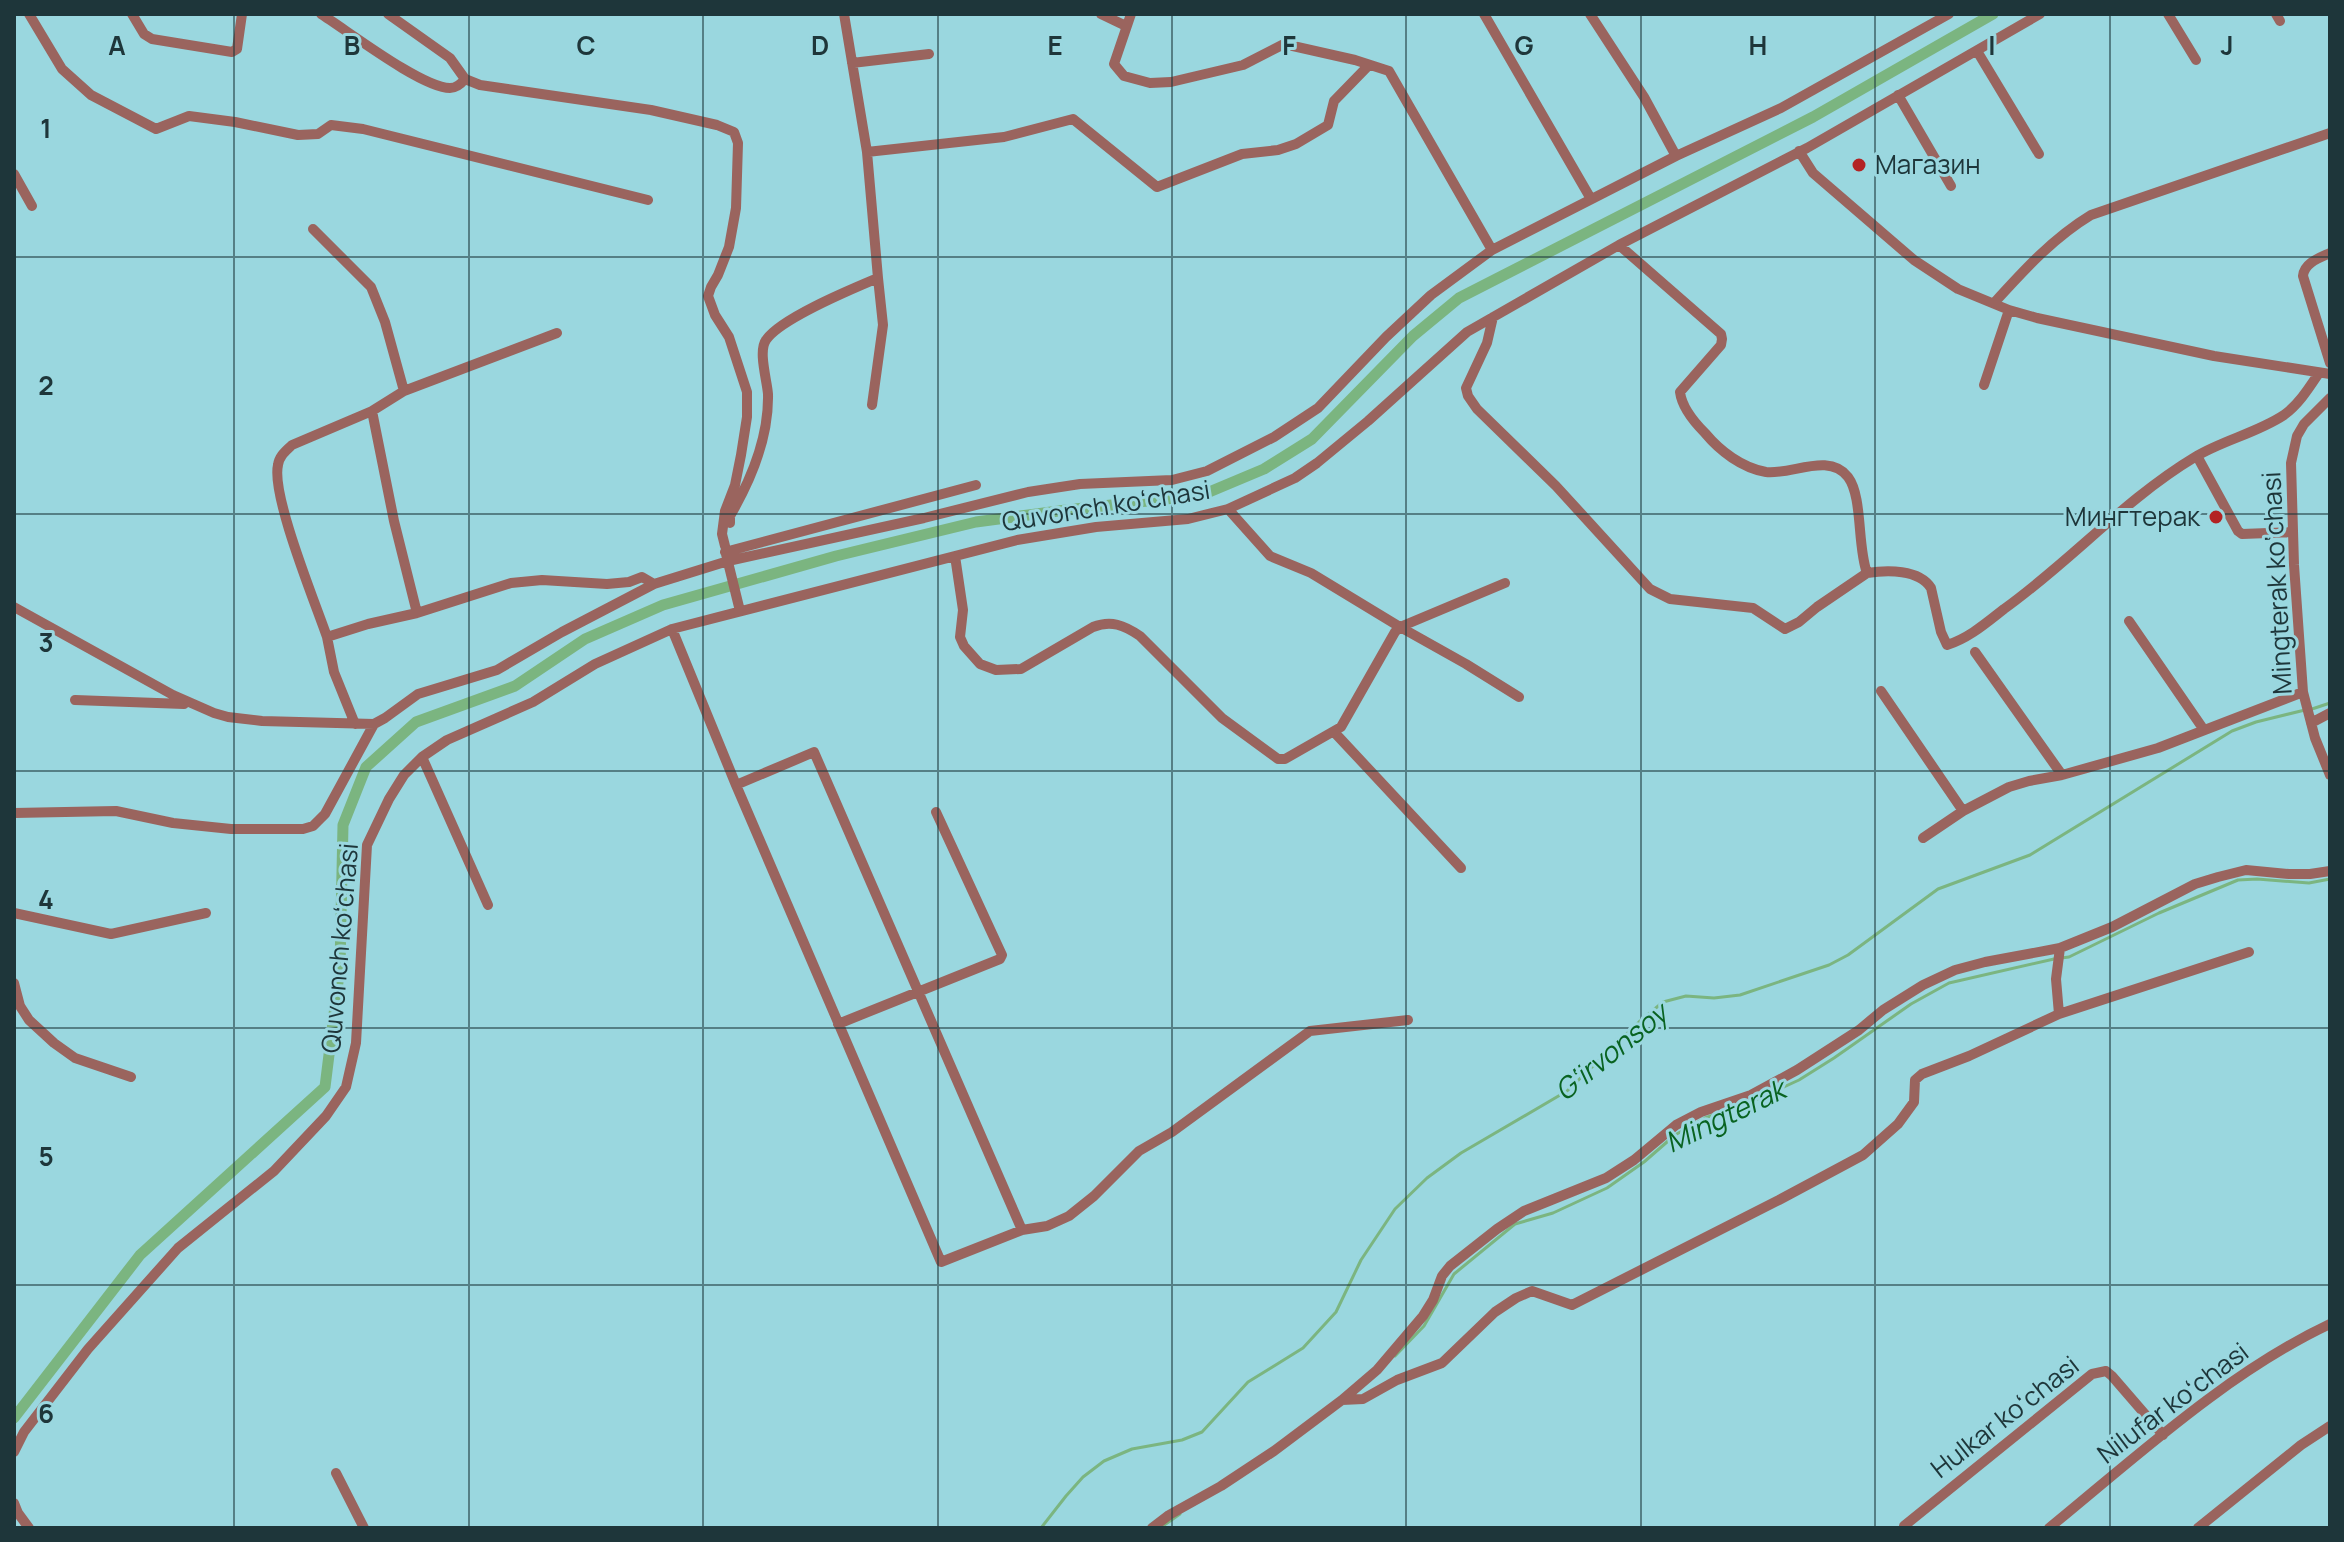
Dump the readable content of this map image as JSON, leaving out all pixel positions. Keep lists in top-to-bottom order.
{
  "streets": {
    "street": [
      "Quvonch koʻchasi",
      "Mingterak ko‘chasi",
      "Nilufar koʻchasi",
      "Hulkar koʻchasi"
    ]
  },
  "crossings": [
    ["Nilufar koʻchasi", "Hulkar koʻchasi"]
  ],
  "water": ["G‘irvonsoy", "Mingterak"],
  "places": ["Магазин", "Мингтерак"],
  "grid": {
    "columns": [
      "A",
      "B",
      "C",
      "D",
      "E",
      "F",
      "G",
      "H",
      "I",
      "J"
    ],
    "rows": [
      "1",
      "2",
      "3",
      "4",
      "5",
      "6"
    ]
  }
}
